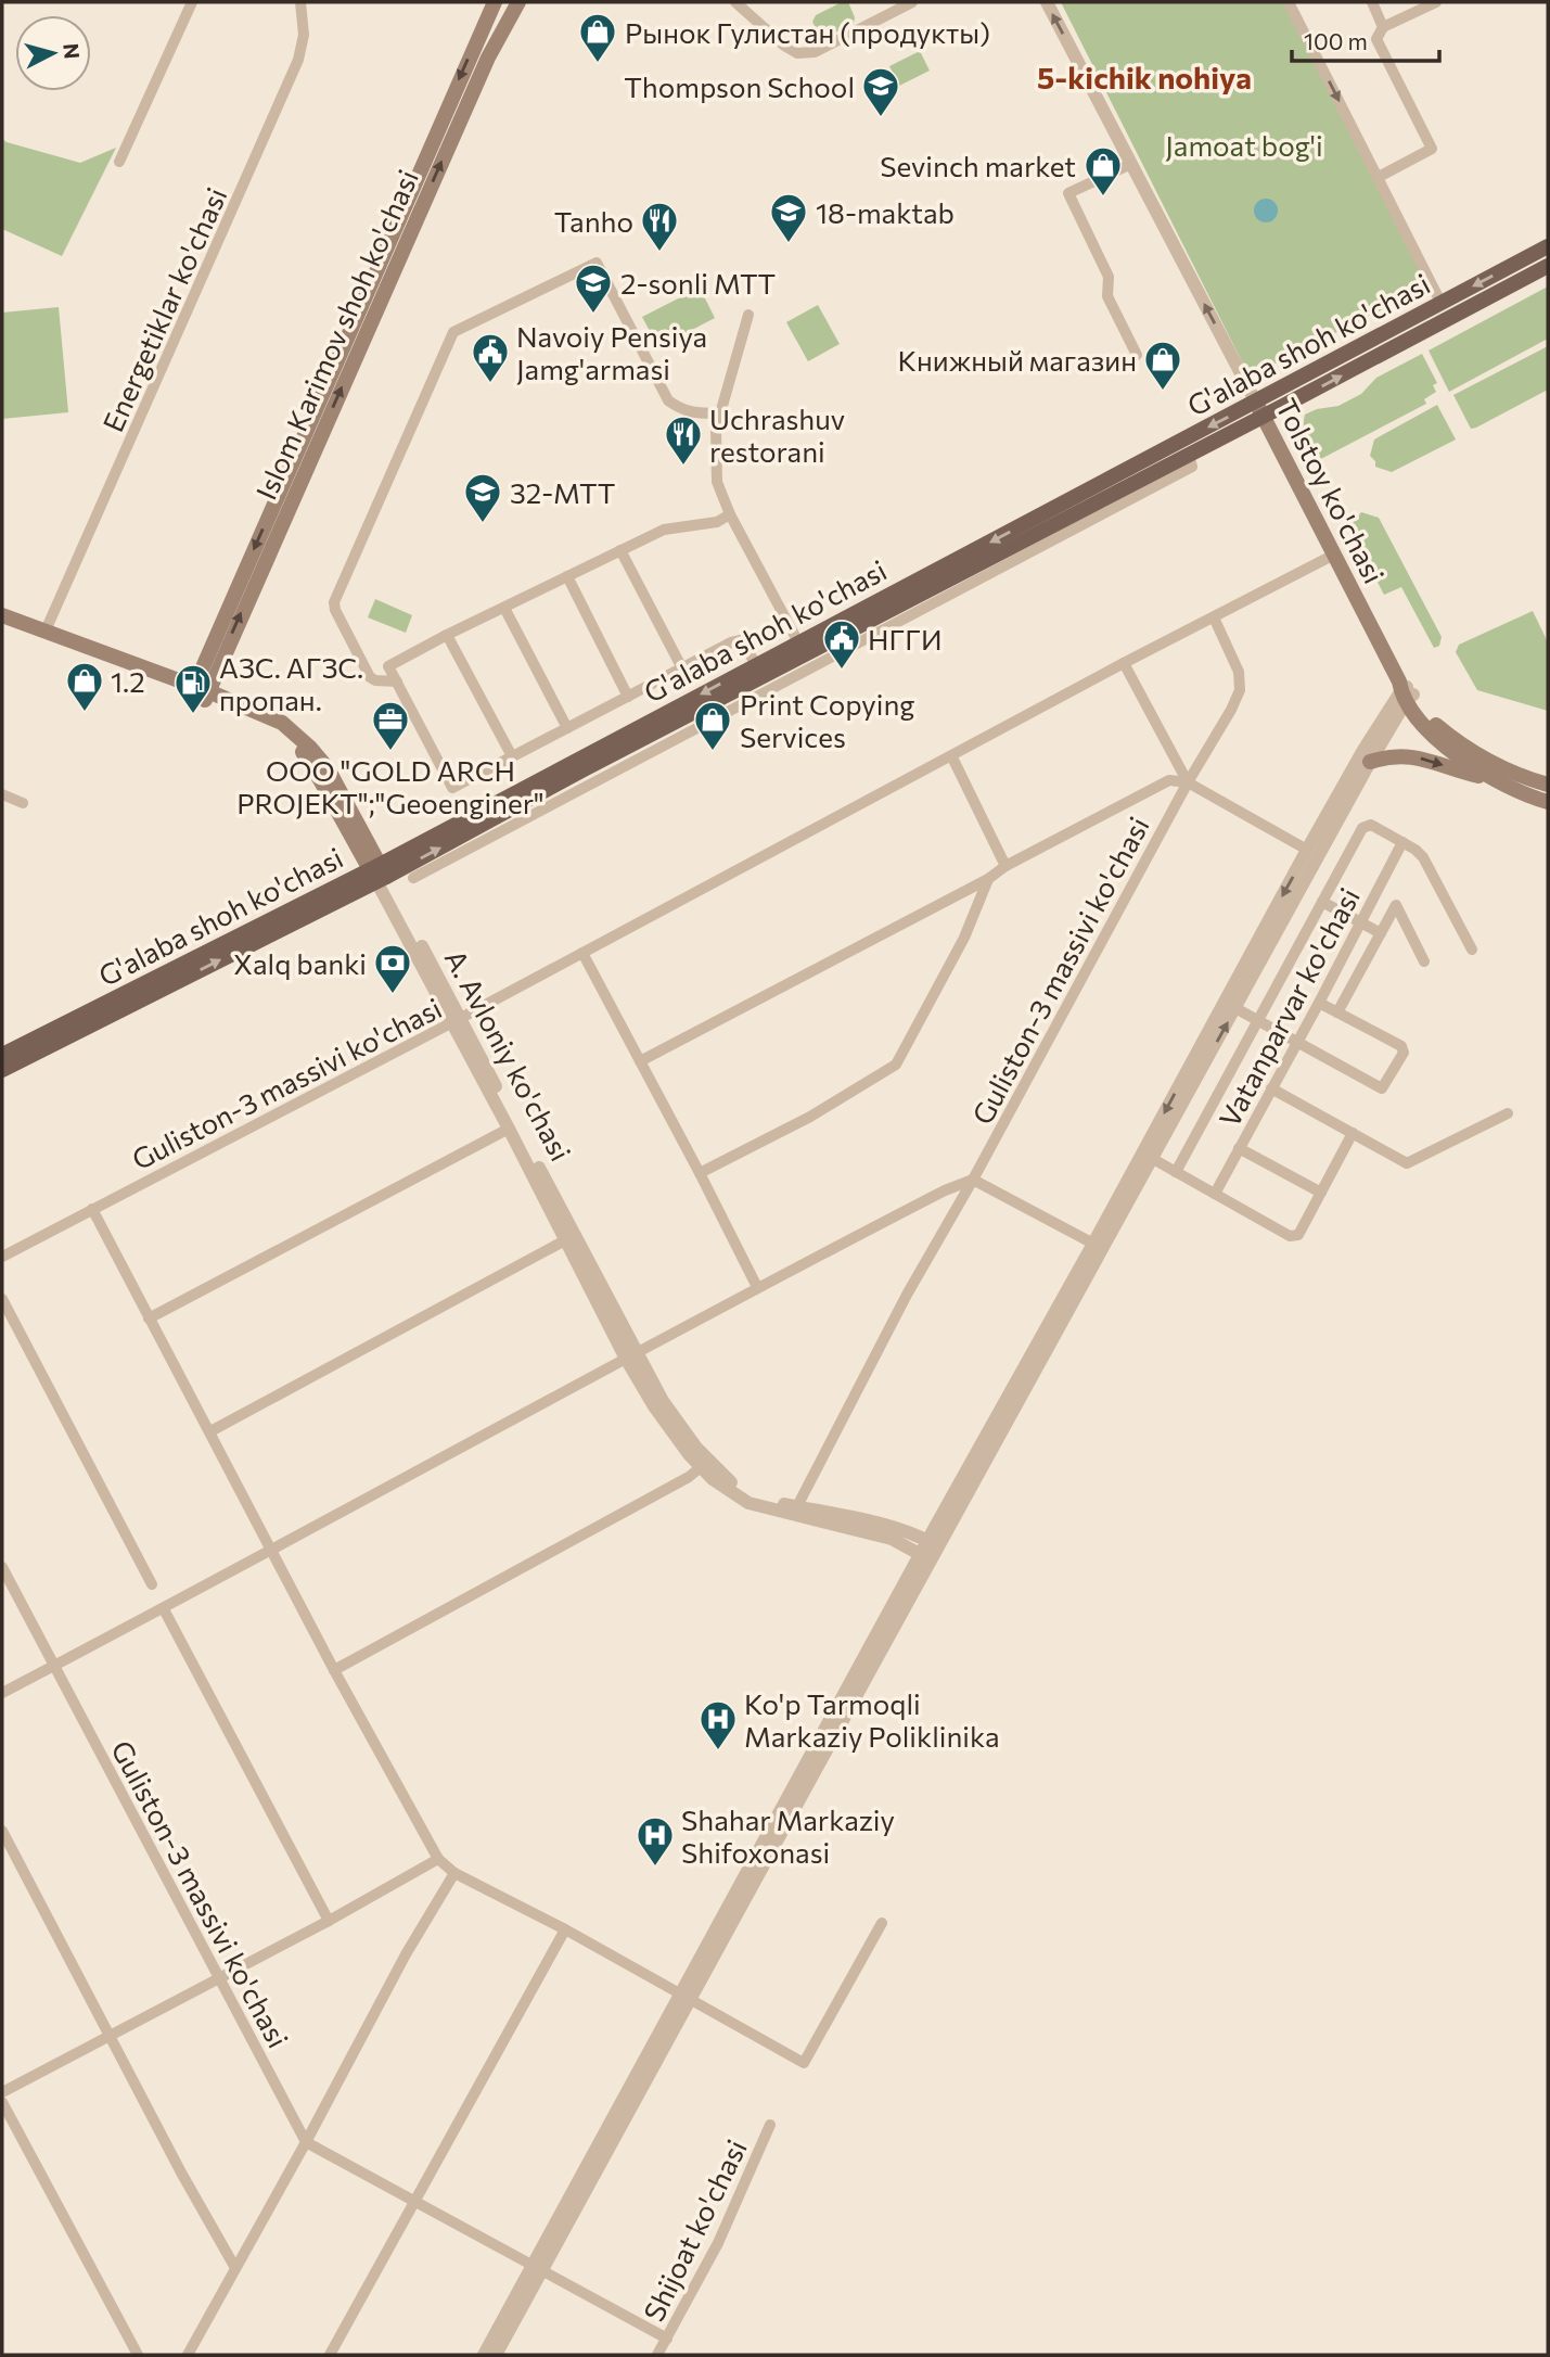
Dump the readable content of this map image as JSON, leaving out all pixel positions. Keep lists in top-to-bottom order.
{
  "streets": {
    "main road": [
      "Islom Karimov shoh ko'chasi",
      "G'alaba shoh ko'chasi",
      "Tolstoy ko'chasi",
      "A. Avloniy ko'chasi"
    ],
    "street": [
      "Energetiklar ko'chasi",
      "Guliston-3 massivi ko'chasi",
      "Vatanparvar ko'chasi",
      "Shijoat ko'chasi"
    ]
  },
  "crossings": [
    ["Energetiklar ko'chasi", "A. Avloniy ko'chasi"],
    ["Islom Karimov shoh ko'chasi", "A. Avloniy ko'chasi"],
    ["G'alaba shoh ko'chasi", "Tolstoy ko'chasi"],
    ["G'alaba shoh ko'chasi", "A. Avloniy ko'chasi"],
    ["Tolstoy ko'chasi", "Guliston-3 massivi ko'chasi"],
    ["Guliston-3 massivi ko'chasi", "A. Avloniy ko'chasi"]
  ],
  "one_way": ["Tolstoy ko'chasi"],
  "districts": ["5-kichik nohiya"],
  "parks": ["Jamoat bog'i"],
  "places": {
    "shop": [
      "Рынок Гулистан (продукты)",
      "Sevinch market",
      "Книжный магазин",
      "1.2",
      "Print Copying Services"
    ],
    "school or university": [
      "Thompson School",
      "18-maktab",
      "2-sonli MTT",
      "32-MTT"
    ],
    "restaurant": ["Tanho", "Uchrashuv restorani"],
    "public building": ["Navoiy Pensiya Jamg'armasi", "НГГИ"],
    "fuel station": ["АЗС. АГЗС. пропан."],
    "office": ["ООО \"GOLD ARCH PROJEKT\";\"Geoenginer\""],
    "bank": ["Xalq banki"],
    "hospital": ["Ko'p Tarmoqli Markaziy Poliklinika", "Shahar Markaziy Shifoxonasi"]
  },
  "scale_bar": "100 m",
  "north": "right"
}
